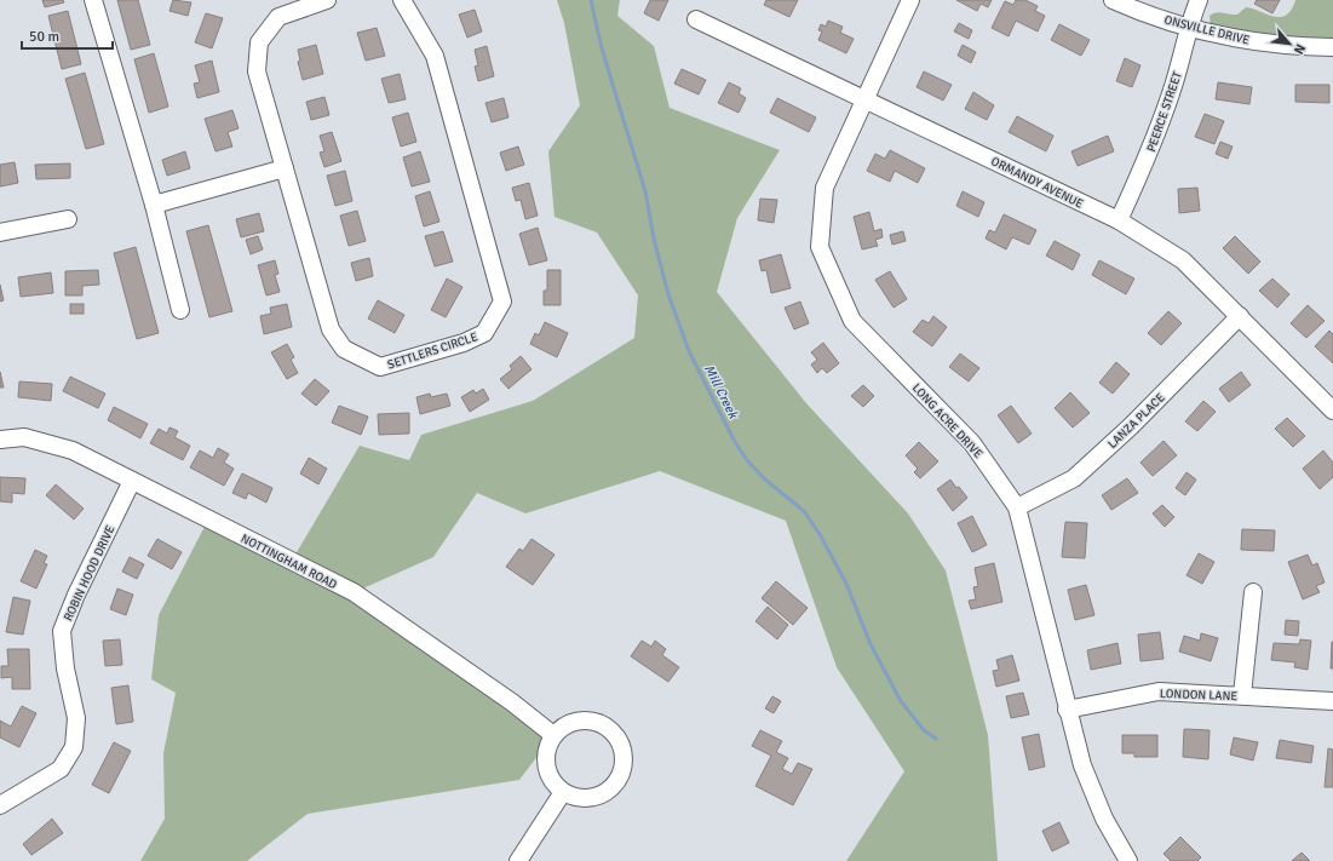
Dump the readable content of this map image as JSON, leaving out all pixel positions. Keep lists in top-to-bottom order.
{
  "streets": {
    "street": [
      "ONSVILLE DRIVE",
      "PEERCE STREET",
      "ORMANDY AVENUE",
      "SETTLERS CIRCLE",
      "LONG ACRE DRIVE",
      "LANZA PLACE",
      "NOTTINGHAM ROAD",
      "ROBIN HOOD DRIVE",
      "LONDON LANE"
    ]
  },
  "crossings": [
    ["ONSVILLE DRIVE", "PEERCE STREET"],
    ["PEERCE STREET", "ORMANDY AVENUE"],
    ["ORMANDY AVENUE", "LONG ACRE DRIVE"],
    ["ORMANDY AVENUE", "LANZA PLACE"],
    ["LONG ACRE DRIVE", "LANZA PLACE"],
    ["LONG ACRE DRIVE", "LONDON LANE"],
    ["NOTTINGHAM ROAD", "ROBIN HOOD DRIVE"]
  ],
  "water": ["Mill Creek"],
  "scale_bar": "50 m",
  "north": "bottom right"
}
